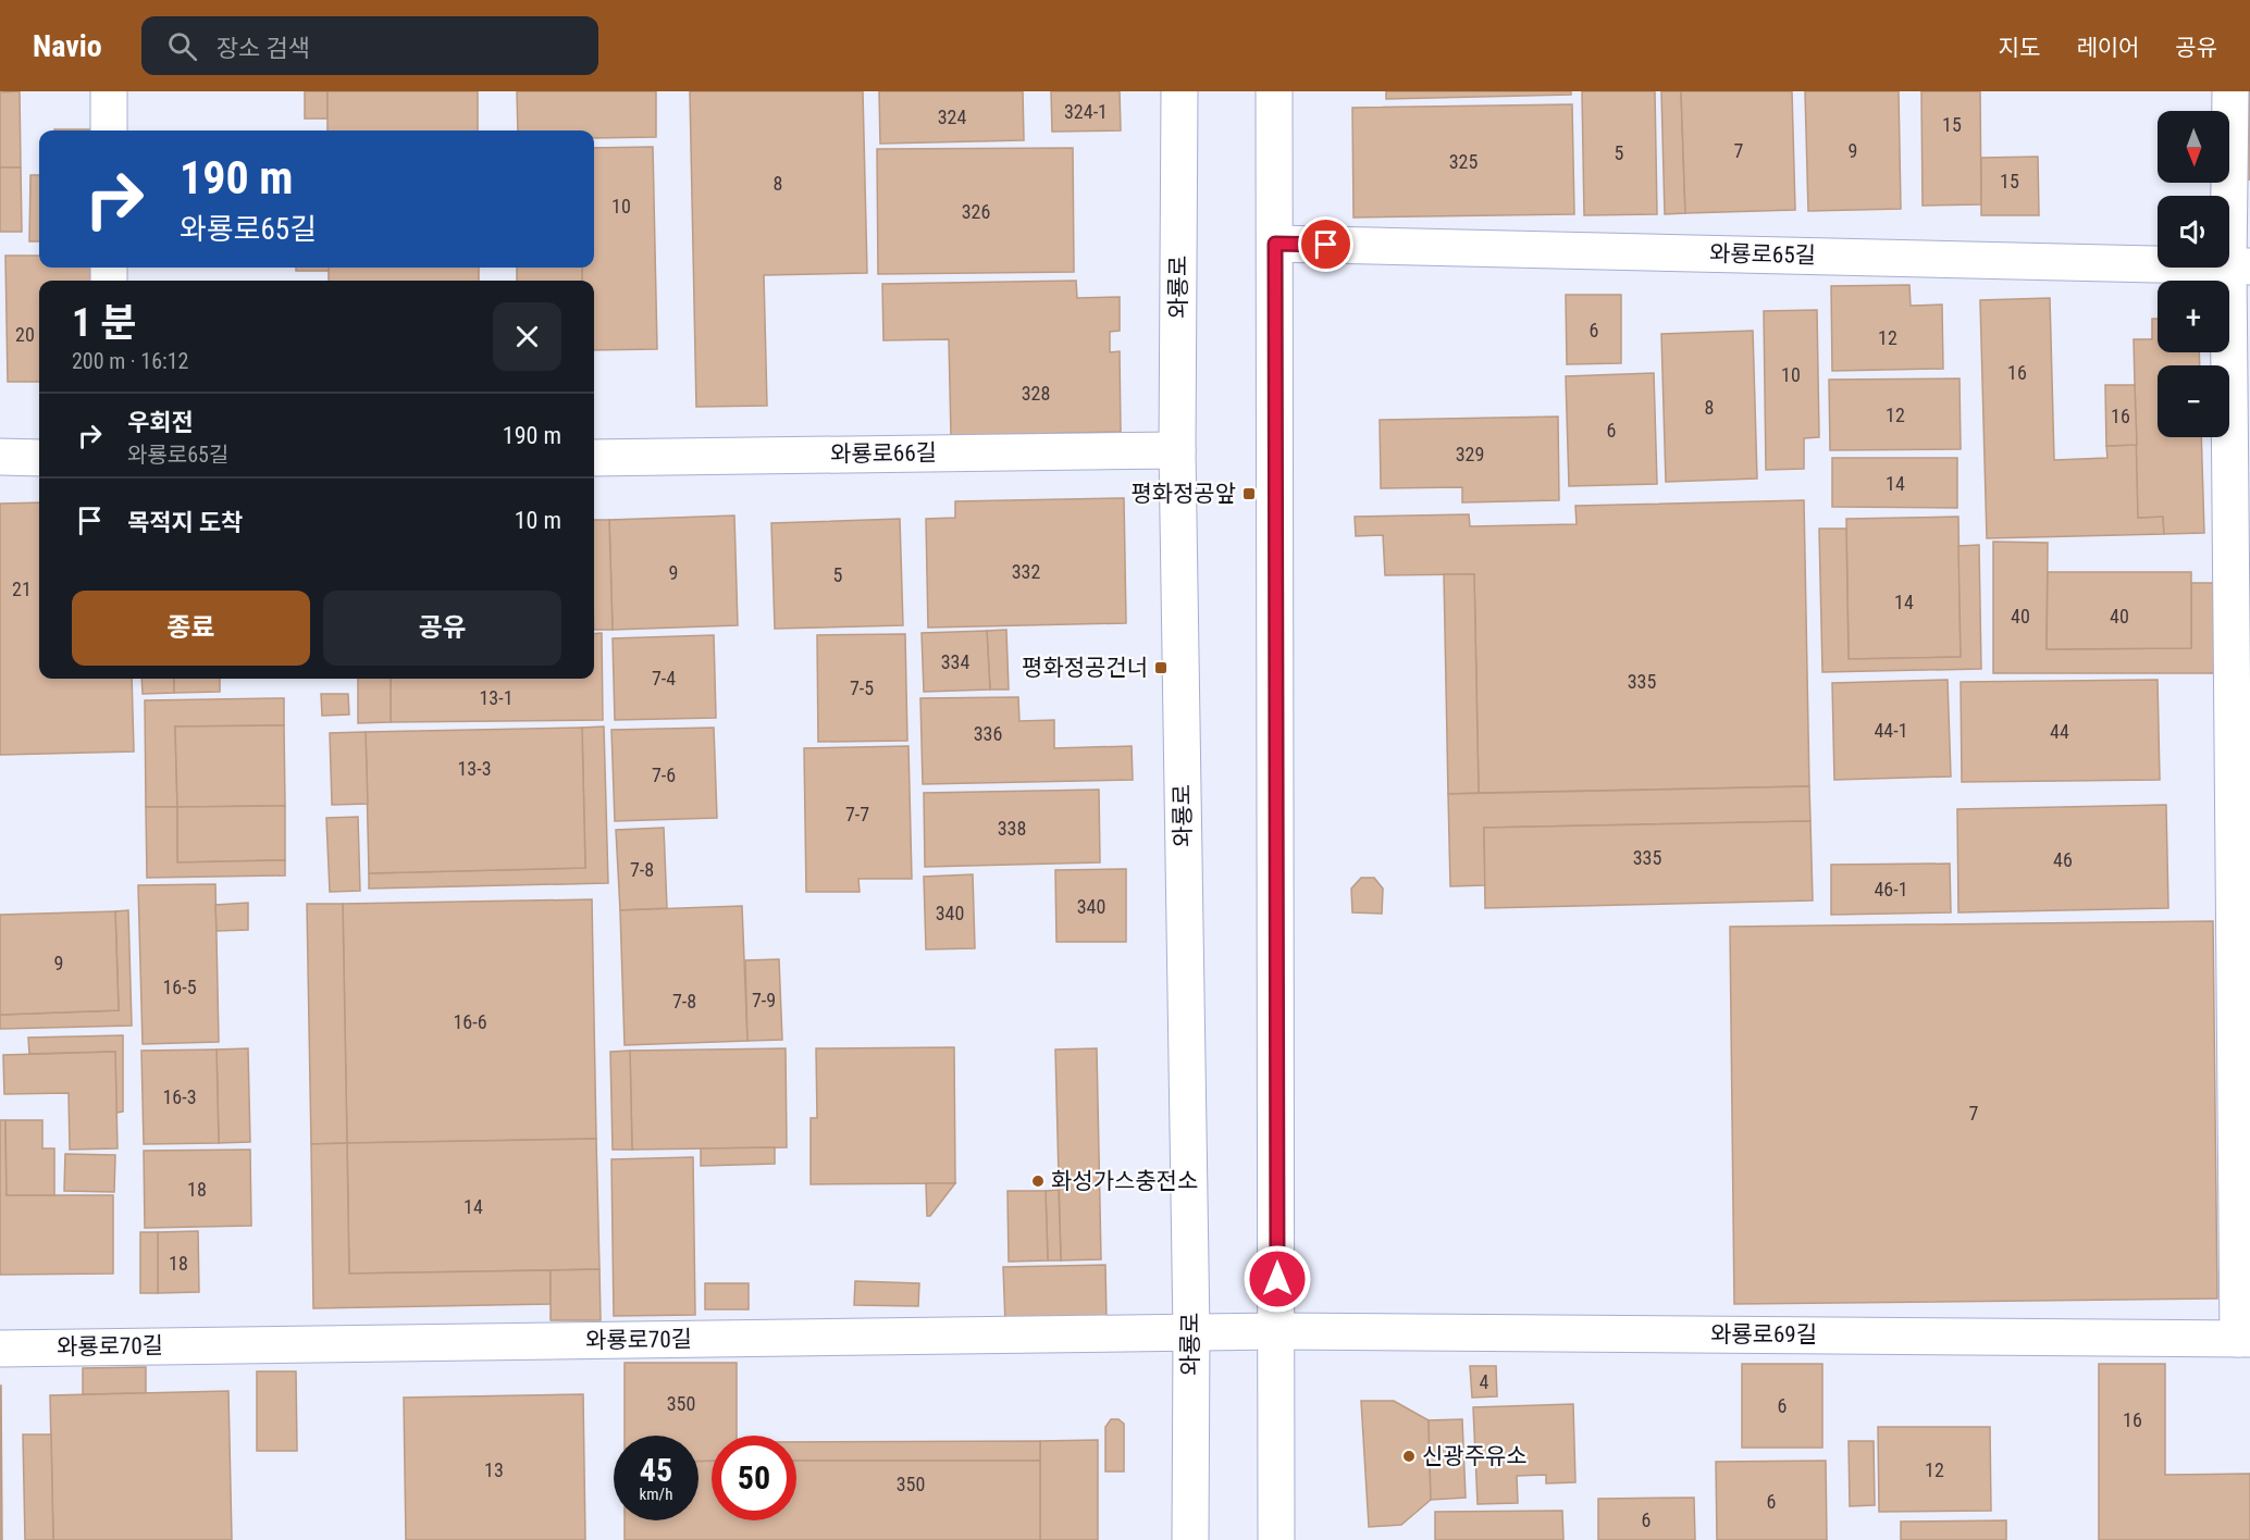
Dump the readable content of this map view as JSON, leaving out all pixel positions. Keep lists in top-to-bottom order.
{
  "streets": {
    "street": [
      "와룡로65길",
      "와룡로",
      "와룡로66길",
      "와룡로69길",
      "와룡로70길"
    ]
  },
  "crossings": [
    ["와룡로", "와룡로66길"],
    ["와룡로", "와룡로70길"],
    ["와룡로69길", "와룡로70길"]
  ],
  "places": {
    "transit": ["평화정공앞", "평화정공건너"],
    "other": ["화성가스충전소", "신광주유소"]
  },
  "house_numbers": [
    "324-1",
    "324",
    "15",
    "7",
    "9",
    "5",
    "325",
    "15",
    "8",
    "10",
    "326",
    "6",
    "20",
    "12",
    "16",
    "10",
    "328",
    "8",
    "12",
    "16",
    "6",
    "329",
    "14",
    "332",
    "9",
    "5",
    "21",
    "14",
    "40",
    "40",
    "334",
    "7-4",
    "335",
    "7-5",
    "13-1",
    "44-1",
    "44",
    "336",
    "13-3",
    "7-6",
    "7-7",
    "338",
    "335",
    "46",
    "7-8",
    "46-1",
    "340",
    "340",
    "9",
    "16-5",
    "7-9",
    "7-8",
    "16-6",
    "16-3",
    "7",
    "18",
    "14",
    "18",
    "4",
    "350",
    "6",
    "16",
    "13",
    "12",
    "350",
    "6",
    "6"
  ],
  "north": "bottom",
  "page": {
    "header": "Navio",
    "search": "장소 검색",
    "nav": ["지도", "레이어", "공유"],
    "map_buttons": ["+", "−"],
    "turn": ["190 m", "와룡로65길"],
    "heading": ["1 분", "200 m · 16:12"],
    "list": [
      {
        "name": "우회전",
        "note": "와룡로65길",
        "value": "190 m"
      },
      {
        "name": "목적지 도착",
        "value": "10 m"
      }
    ],
    "buttons": ["종료", "공유"],
    "speed": "45 km/h",
    "limit": "50"
  }
}
